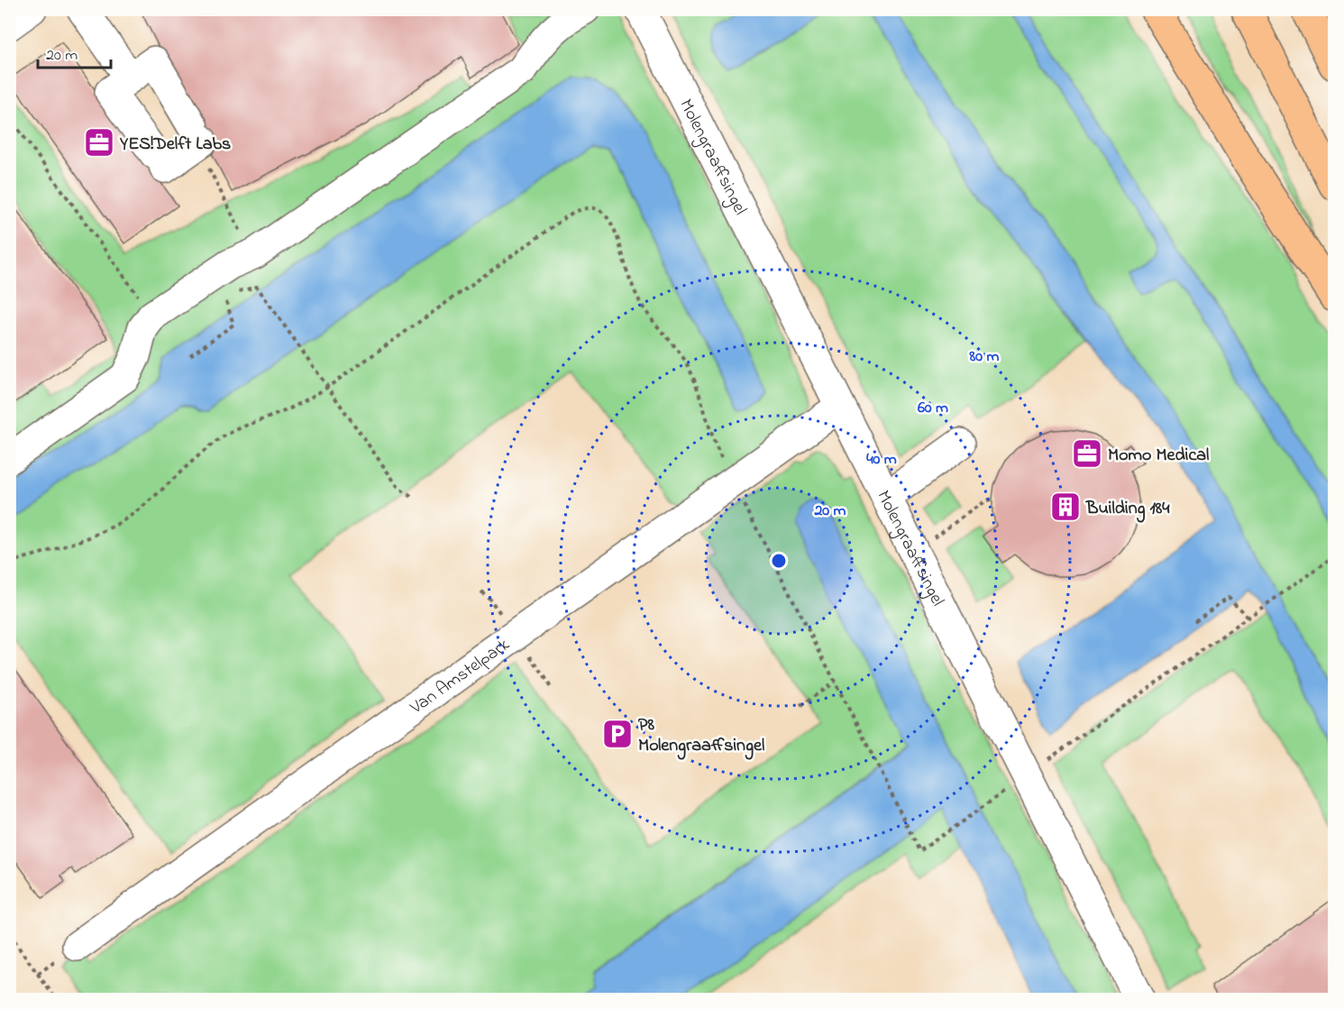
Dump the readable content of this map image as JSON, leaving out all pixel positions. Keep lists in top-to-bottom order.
{
  "streets": {
    "street": ["Molengraaffsingel", "Van Amstelpark"]
  },
  "crossings": [
    ["Molengraaffsingel", "Van Amstelpark"]
  ],
  "places": {
    "office": ["YES!Delft Labs", "Momo Medical"],
    "building": ["Building 184"],
    "parking": ["P8 Molengraaffsingel"]
  },
  "scale_bar": "20 m",
  "rings": [
    "80 m",
    "60 m",
    "40 m",
    "20 m"
  ]
}
